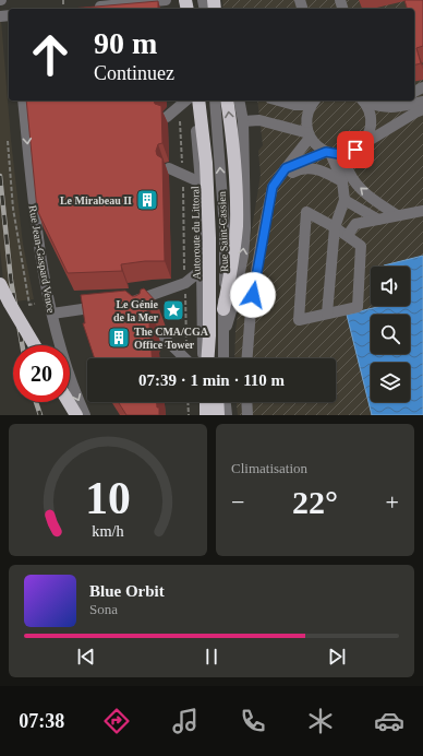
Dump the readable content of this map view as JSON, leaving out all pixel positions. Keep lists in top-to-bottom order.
{
  "streets": {
    "highway": ["Autoroute du Littoral"],
    "street": ["Rue Saint-Cassien", "Rue Jean-Gaspard Vence"]
  },
  "one_way": ["Rue Jean-Gaspard Vence"],
  "places": {
    "building": ["Le Mirabeau II", "The CMA/CGA Office Tower"],
    "place": ["Le Génie de la Mer"]
  },
  "page": {
    "turn": ["90 m", "Continuez"],
    "limit": "20",
    "trip": "07:39 · 1 min · 110 m",
    "tile": "Climatisation",
    "heat": ["−", "22°", "+"],
    "song": ["Blue Orbit", "Sona"],
    "tabs": "07:38",
    "gauge": ["10", "km/h"]
  }
}
